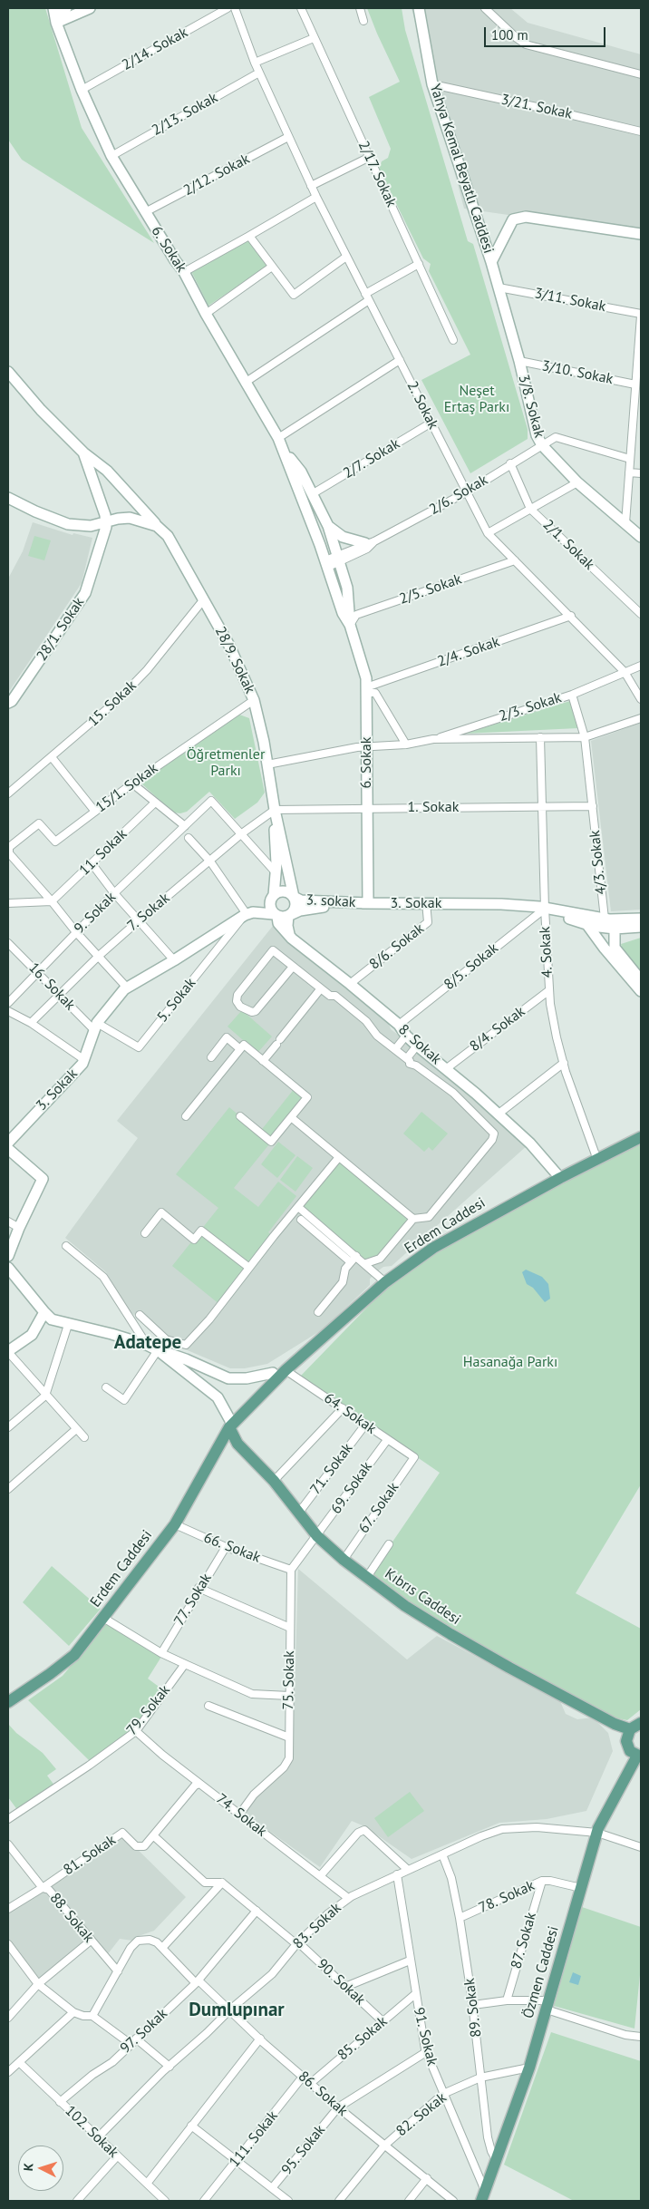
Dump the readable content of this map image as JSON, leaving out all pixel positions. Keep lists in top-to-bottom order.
{
  "streets": {
    "main road": [
      "Yahya Kemal Beyatlı Caddesi",
      "6. Sokak",
      "3/8. Sokak",
      "28/1. Sokak",
      "28/9. Sokak",
      "3. sokak",
      "3. Sokak",
      "8. Sokak",
      "Erdem Caddesi",
      "Kıbrıs Caddesi",
      "Özmen Caddesi"
    ],
    "street": [
      "2/14. Sokak",
      "3/21. Sokak",
      "2/13. Sokak",
      "2/17. Sokak",
      "2/12. Sokak",
      "3/11. Sokak",
      "3/10. Sokak",
      "2. Sokak",
      "2/7. Sokak",
      "2/6. Sokak",
      "2/1. Sokak",
      "2/5. Sokak",
      "2/4. Sokak",
      "15. Sokak",
      "2/3. Sokak",
      "15/1. Sokak",
      "1. Sokak",
      "11. Sokak",
      "4/3. Sokak",
      "7. Sokak",
      "9. Sokak",
      "8/6. Sokak",
      "4. Sokak",
      "8/5. Sokak",
      "16. Sokak",
      "5. Sokak",
      "8/4. Sokak",
      "64. Sokak",
      "71. Sokak",
      "69. Sokak",
      "67. Sokak",
      "66. Sokak",
      "77. Sokak",
      "75. Sokak",
      "79. Sokak",
      "74. Sokak",
      "81. Sokak",
      "78. Sokak",
      "88. Sokak",
      "83. Sokak",
      "87. Sokak",
      "90. Sokak",
      "89. Sokak",
      "97. Sokak",
      "91. Sokak",
      "85. Sokak",
      "86. Sokak",
      "82. Sokak",
      "102. Sokak",
      "111. Sokak",
      "95. Sokak"
    ]
  },
  "crossings": [
    ["2/14. Sokak", "6. Sokak"],
    ["3/21. Sokak", "Yahya Kemal Beyatlı Caddesi"],
    ["2/13. Sokak", "6. Sokak"],
    ["2/13. Sokak", "2. Sokak"],
    ["Yahya Kemal Beyatlı Caddesi", "3/8. Sokak"],
    ["2/12. Sokak", "6. Sokak"],
    ["2/12. Sokak", "2. Sokak"],
    ["6. Sokak", "2/7. Sokak"],
    ["6. Sokak", "2/6. Sokak"],
    ["6. Sokak", "2/5. Sokak"],
    ["6. Sokak", "2/4. Sokak"],
    ["6. Sokak", "2/3. Sokak"],
    ["6. Sokak", "1. Sokak"],
    ["6. Sokak", "3. sokak"],
    ["6. Sokak", "3. Sokak"],
    ["3/11. Sokak", "3/8. Sokak"],
    ["3/10. Sokak", "3/8. Sokak"],
    ["2. Sokak", "2/7. Sokak"],
    ["2. Sokak", "2/6. Sokak"],
    ["2. Sokak", "2/5. Sokak"],
    ["2. Sokak", "2/4. Sokak"],
    ["2. Sokak", "2/3. Sokak"],
    ["3/8. Sokak", "2/6. Sokak"],
    ["2/6. Sokak", "2/1. Sokak"],
    ["28/1. Sokak", "28/9. Sokak"],
    ["28/9. Sokak", "15. Sokak"],
    ["28/9. Sokak", "2/3. Sokak"],
    ["28/9. Sokak", "15/1. Sokak"],
    ["28/9. Sokak", "1. Sokak"],
    ["28/9. Sokak", "3. sokak"],
    ["28/9. Sokak", "3. Sokak"],
    ["28/9. Sokak", "7. Sokak"],
    ["28/9. Sokak", "9. Sokak"],
    ["28/9. Sokak", "8. Sokak"],
    ["2/3. Sokak", "4/3. Sokak"],
    ["2/3. Sokak", "4. Sokak"],
    ["1. Sokak", "4/3. Sokak"],
    ["1. Sokak", "7. Sokak"],
    ["1. Sokak", "4. Sokak"],
    ["4/3. Sokak", "3. Sokak"],
    ["3. sokak", "3. Sokak"],
    ["3. sokak", "8. Sokak"],
    ["3. Sokak", "8/6. Sokak"],
    ["3. Sokak", "4. Sokak"],
    ["3. Sokak", "8/5. Sokak"],
    ["3. Sokak", "16. Sokak"],
    ["3. Sokak", "5. Sokak"],
    ["3. Sokak", "8. Sokak"],
    ["7. Sokak", "9. Sokak"],
    ["7. Sokak", "16. Sokak"],
    ["9. Sokak", "16. Sokak"],
    ["8/6. Sokak", "8. Sokak"],
    ["4. Sokak", "8/5. Sokak"],
    ["4. Sokak", "8/4. Sokak"],
    ["4. Sokak", "Erdem Caddesi"],
    ["8/5. Sokak", "8. Sokak"],
    ["16. Sokak", "5. Sokak"],
    ["8/4. Sokak", "8. Sokak"],
    ["8. Sokak", "Erdem Caddesi"],
    ["Erdem Caddesi", "64. Sokak"],
    ["Erdem Caddesi", "66. Sokak"],
    ["Erdem Caddesi", "Kıbrıs Caddesi"],
    ["64. Sokak", "71. Sokak"],
    ["64. Sokak", "69. Sokak"],
    ["64. Sokak", "67. Sokak"],
    ["71. Sokak", "Kıbrıs Caddesi"],
    ["69. Sokak", "Kıbrıs Caddesi"],
    ["67. Sokak", "Kıbrıs Caddesi"],
    ["66. Sokak", "77. Sokak"],
    ["66. Sokak", "75. Sokak"],
    ["75. Sokak", "74. Sokak"],
    ["79. Sokak", "74. Sokak"],
    ["74. Sokak", "81. Sokak"],
    ["74. Sokak", "83. Sokak"],
    ["81. Sokak", "88. Sokak"],
    ["78. Sokak", "87. Sokak"],
    ["78. Sokak", "Özmen Caddesi"],
    ["78. Sokak", "89. Sokak"],
    ["88. Sokak", "86. Sokak"],
    ["83. Sokak", "Özmen Caddesi"],
    ["83. Sokak", "90. Sokak"],
    ["83. Sokak", "89. Sokak"],
    ["83. Sokak", "91. Sokak"],
    ["83. Sokak", "86. Sokak"],
    ["83. Sokak", "102. Sokak"],
    ["Özmen Caddesi", "89. Sokak"],
    ["Özmen Caddesi", "91. Sokak"],
    ["Özmen Caddesi", "82. Sokak"],
    ["90. Sokak", "97. Sokak"],
    ["90. Sokak", "85. Sokak"],
    ["89. Sokak", "82. Sokak"],
    ["97. Sokak", "86. Sokak"],
    ["97. Sokak", "102. Sokak"],
    ["91. Sokak", "85. Sokak"],
    ["91. Sokak", "82. Sokak"],
    ["91. Sokak", "95. Sokak"],
    ["85. Sokak", "86. Sokak"],
    ["86. Sokak", "82. Sokak"],
    ["86. Sokak", "111. Sokak"],
    ["86. Sokak", "95. Sokak"]
  ],
  "districts": ["Adatepe", "Dumlupınar"],
  "parks": ["Neşet Ertaş Parkı", "Öğretmenler Parkı", "Hasanağa Parkı"],
  "scale_bar": "100 m",
  "north": "left"
}
